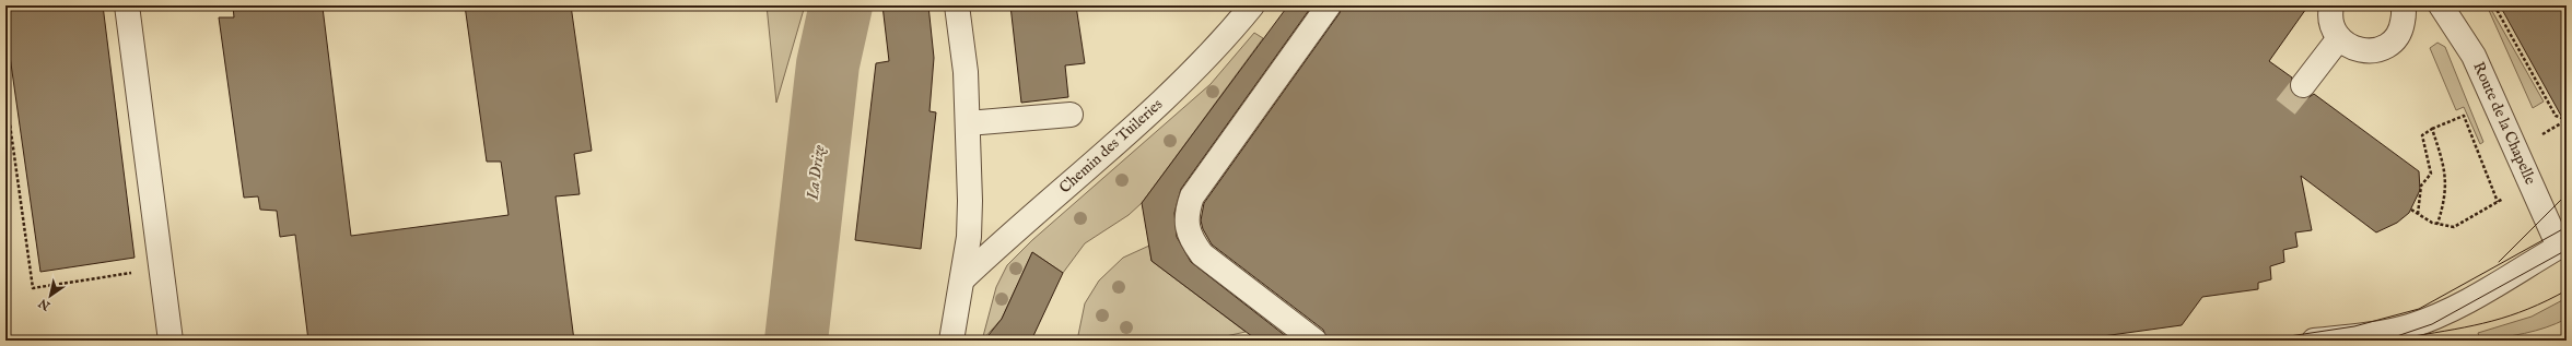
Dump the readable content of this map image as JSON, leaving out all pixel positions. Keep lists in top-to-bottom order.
{
  "streets": {
    "street": ["Route de la Chapelle", "Chemin des Tuileries"]
  },
  "water": ["La Drize"],
  "north": "bottom left"
}
